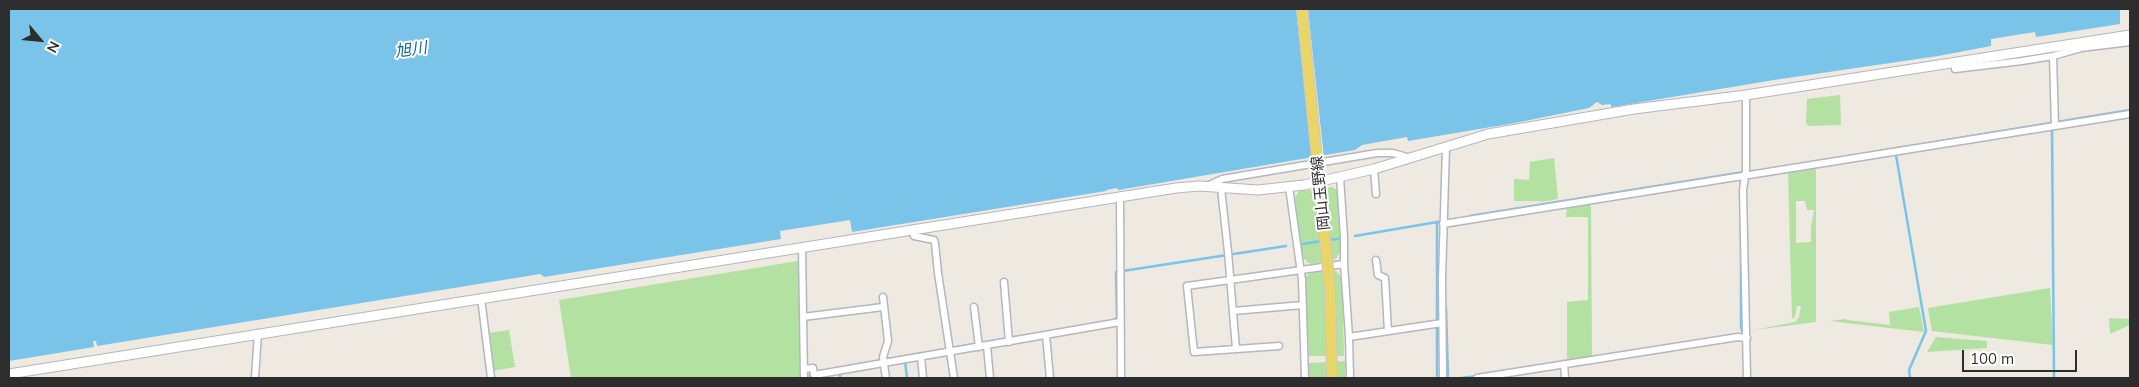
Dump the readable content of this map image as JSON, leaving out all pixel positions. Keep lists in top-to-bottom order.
{
  "streets": {
    "main road": ["岡山玉野線"]
  },
  "water": ["旭川"],
  "scale_bar": "100 m",
  "north": "bottom right"
}
